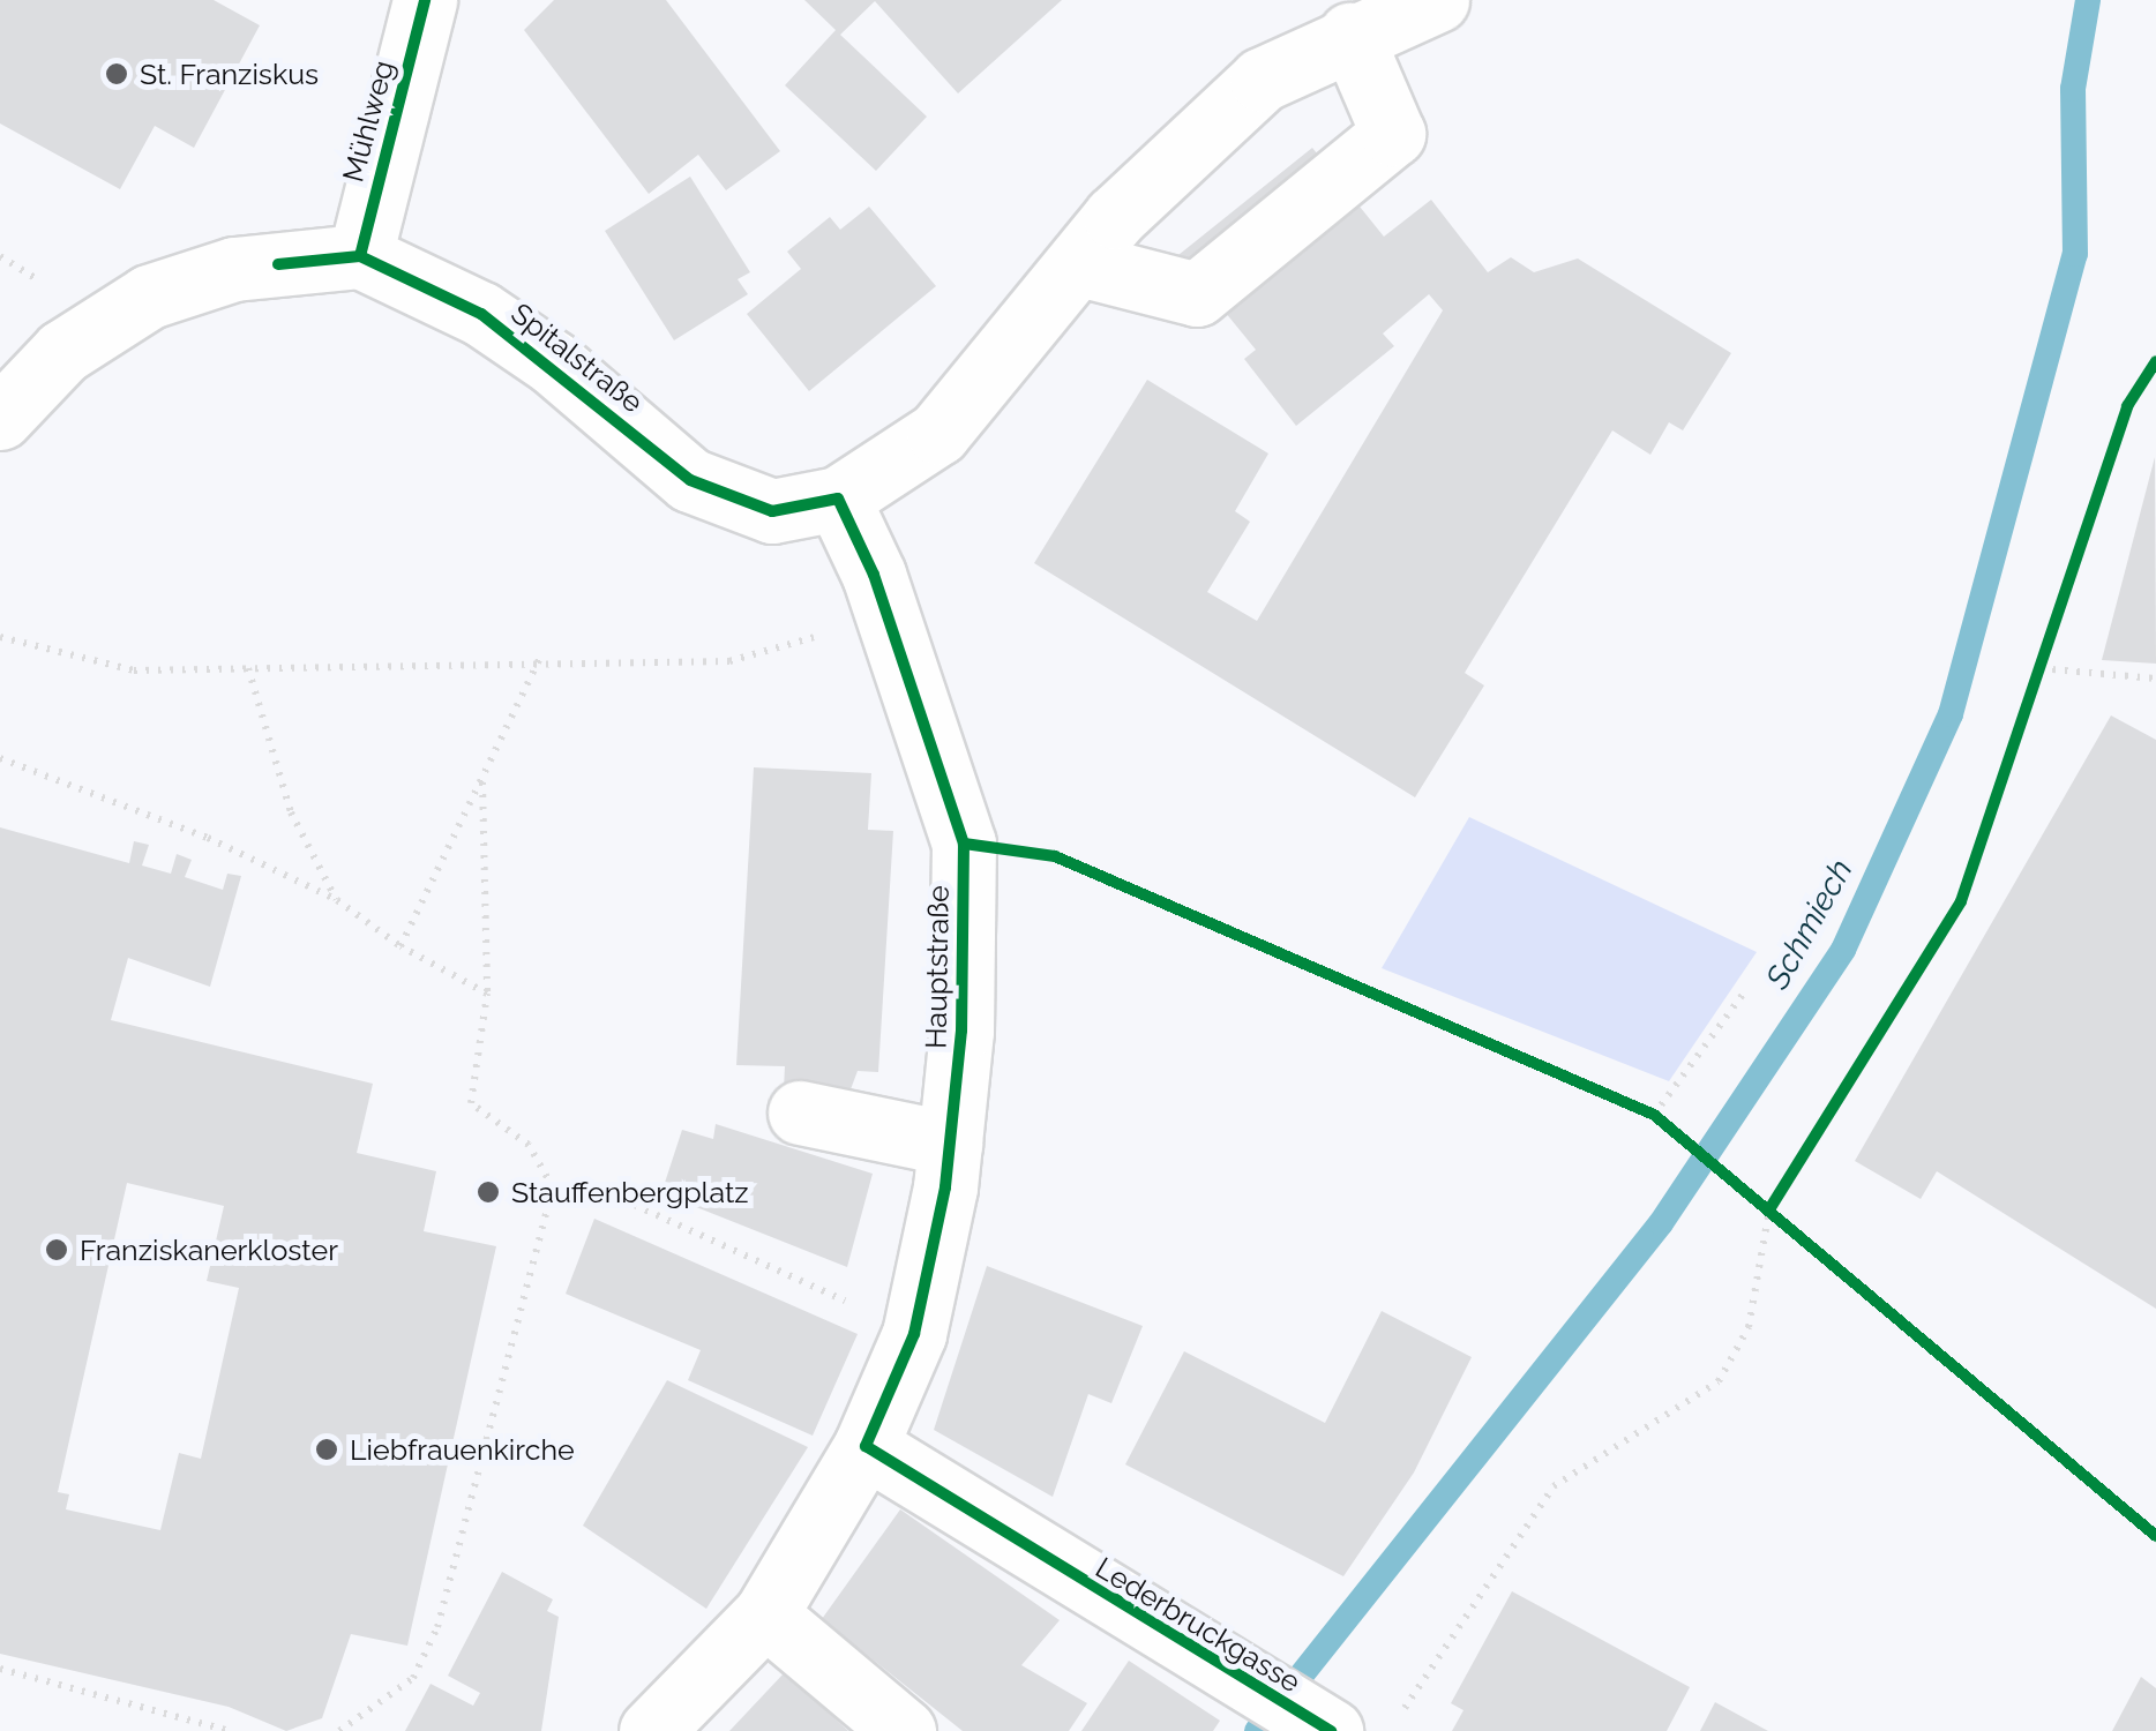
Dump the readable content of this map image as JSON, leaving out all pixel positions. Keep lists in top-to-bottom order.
{
  "streets": {
    "street": [
      "Mühlweg",
      "Spitalstraße",
      "Hauptstraße",
      "Lederbruckgasse"
    ]
  },
  "crossings": [
    ["Mühlweg", "Spitalstraße"],
    ["Spitalstraße", "Hauptstraße"],
    ["Hauptstraße", "Lederbruckgasse"]
  ],
  "water": ["Schmiech"],
  "places": [
    "St. Franziskus",
    "Stauffenbergplatz",
    "Franziskanerkloster",
    "Liebfrauenkirche"
  ]
}
